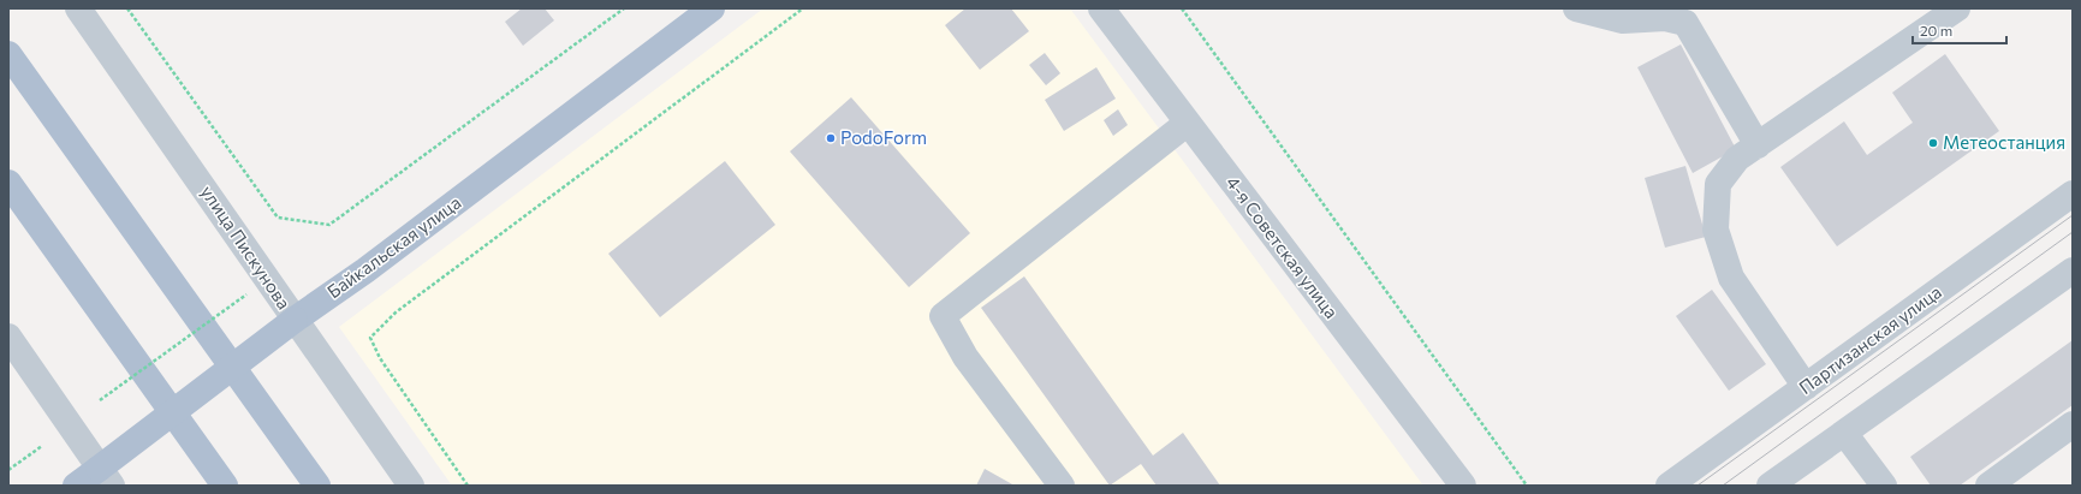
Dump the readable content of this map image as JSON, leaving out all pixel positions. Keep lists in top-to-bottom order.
{
  "streets": {
    "main road": ["Байкальская улица"],
    "street": ["улица Пискунова", "4-я Советская улица", "Партизанская улица"]
  },
  "crossings": [
    ["улица Пискунова", "Байкальская улица"]
  ],
  "places": ["PodoForm", "Метеостанция"],
  "scale_bar": "20 m"
}
